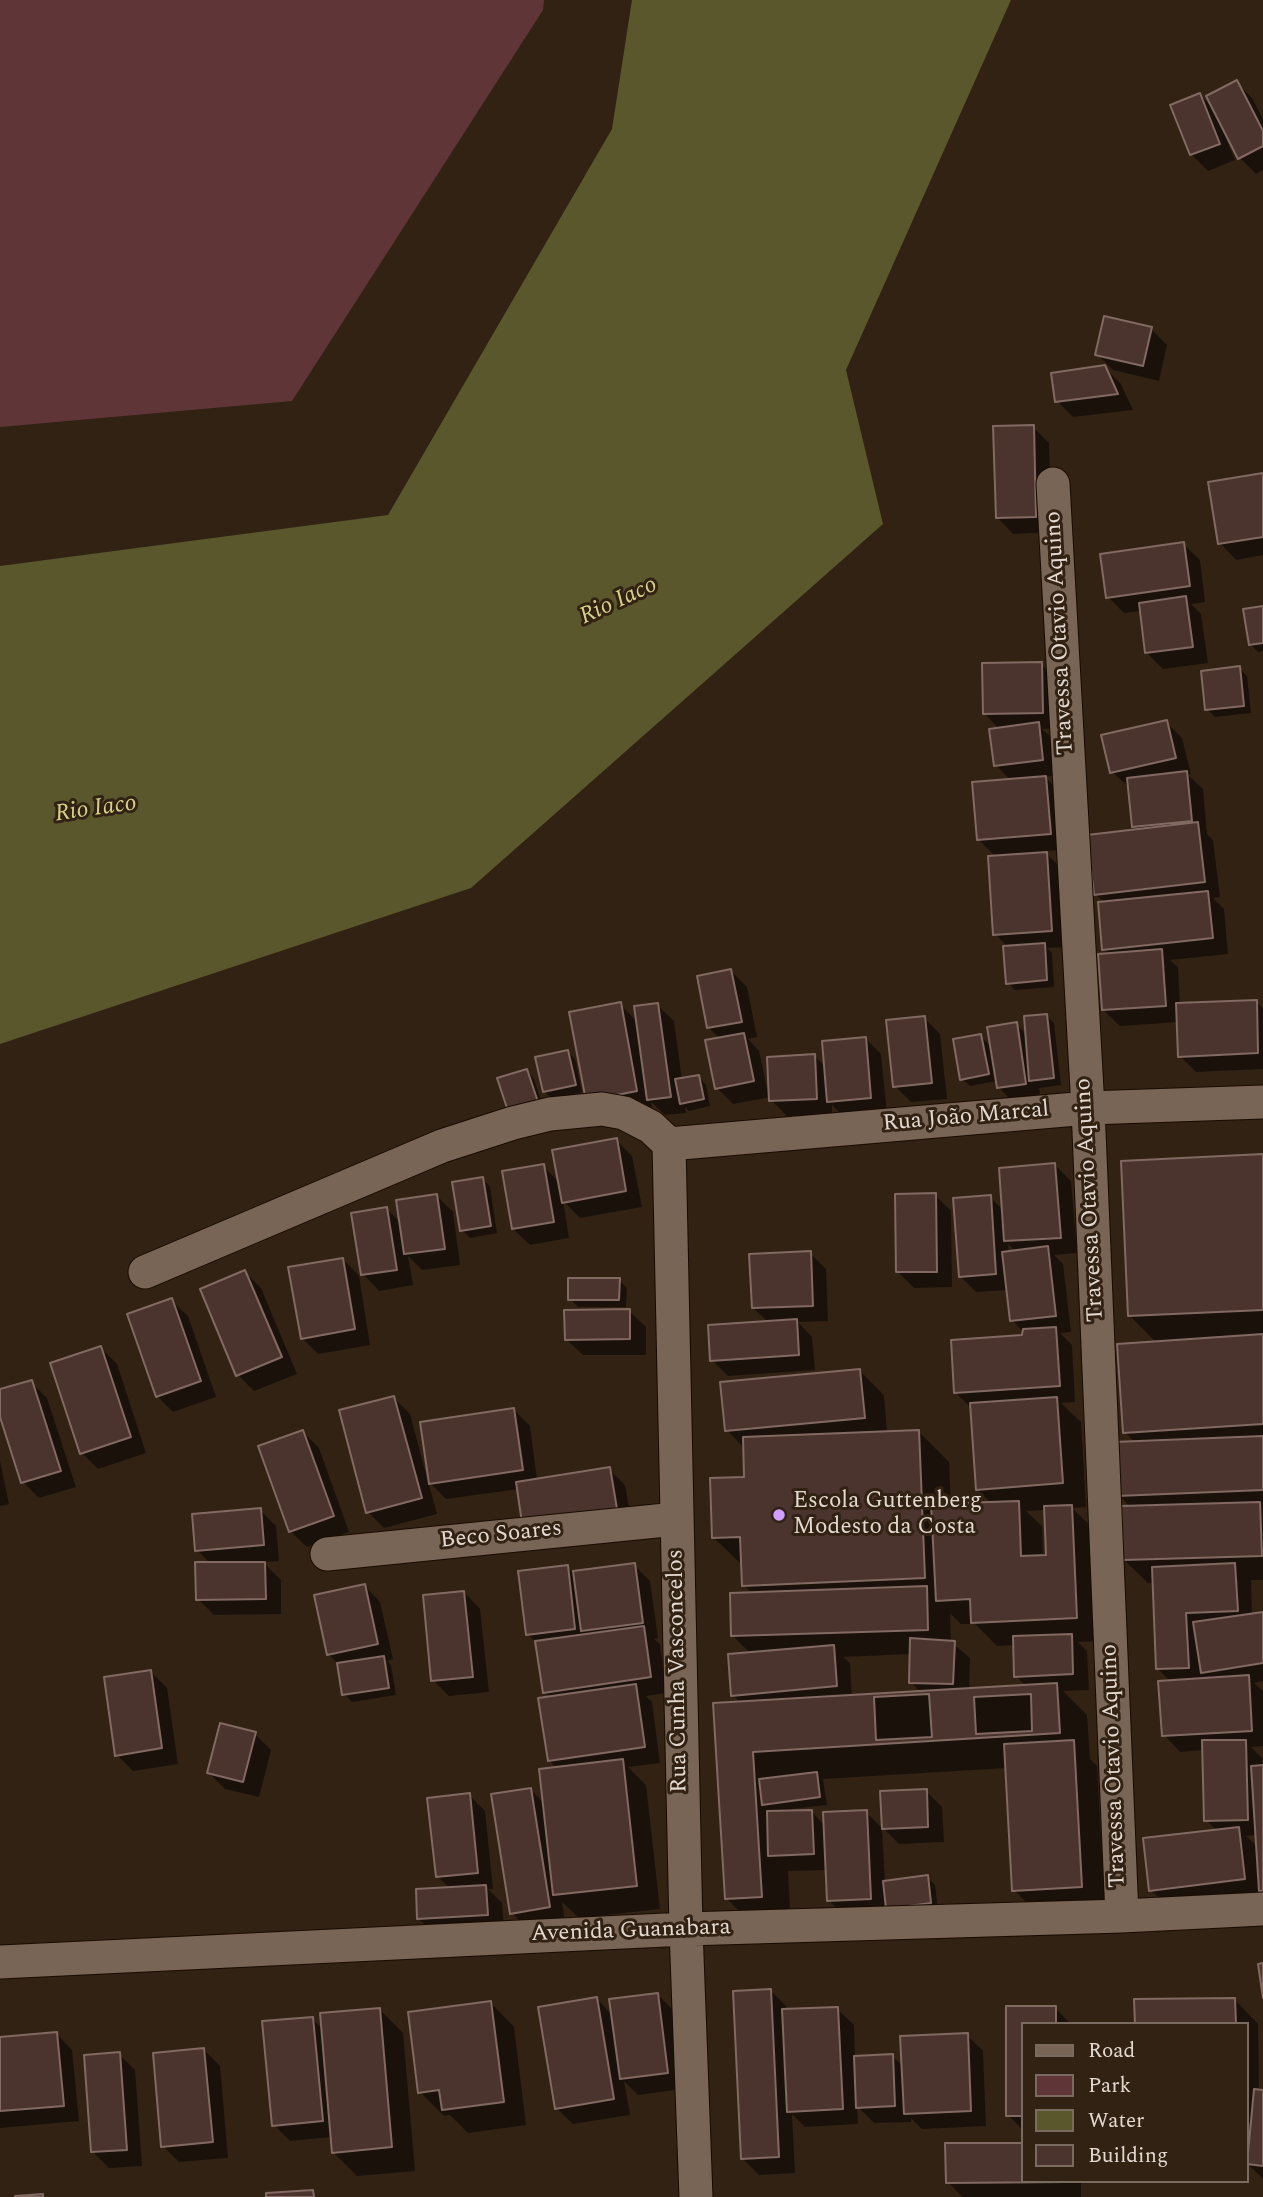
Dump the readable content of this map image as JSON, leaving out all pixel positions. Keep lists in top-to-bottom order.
{
  "streets": {
    "street": [
      "Travessa Otavio Aquino",
      "Rua João Marcal",
      "Beco Soares",
      "Rua Cunha Vasconcelos",
      "Avenida Guanabara"
    ]
  },
  "crossings": [
    ["Travessa Otavio Aquino", "Rua João Marcal"],
    ["Travessa Otavio Aquino", "Avenida Guanabara"],
    ["Rua João Marcal", "Rua Cunha Vasconcelos"],
    ["Beco Soares", "Rua Cunha Vasconcelos"],
    ["Rua Cunha Vasconcelos", "Avenida Guanabara"]
  ],
  "water": ["Rio Iaco"],
  "places": ["Escola Guttenberg Modesto da Costa"],
  "legend": [
    "Road",
    "Park",
    "Water",
    "Building"
  ]
}
